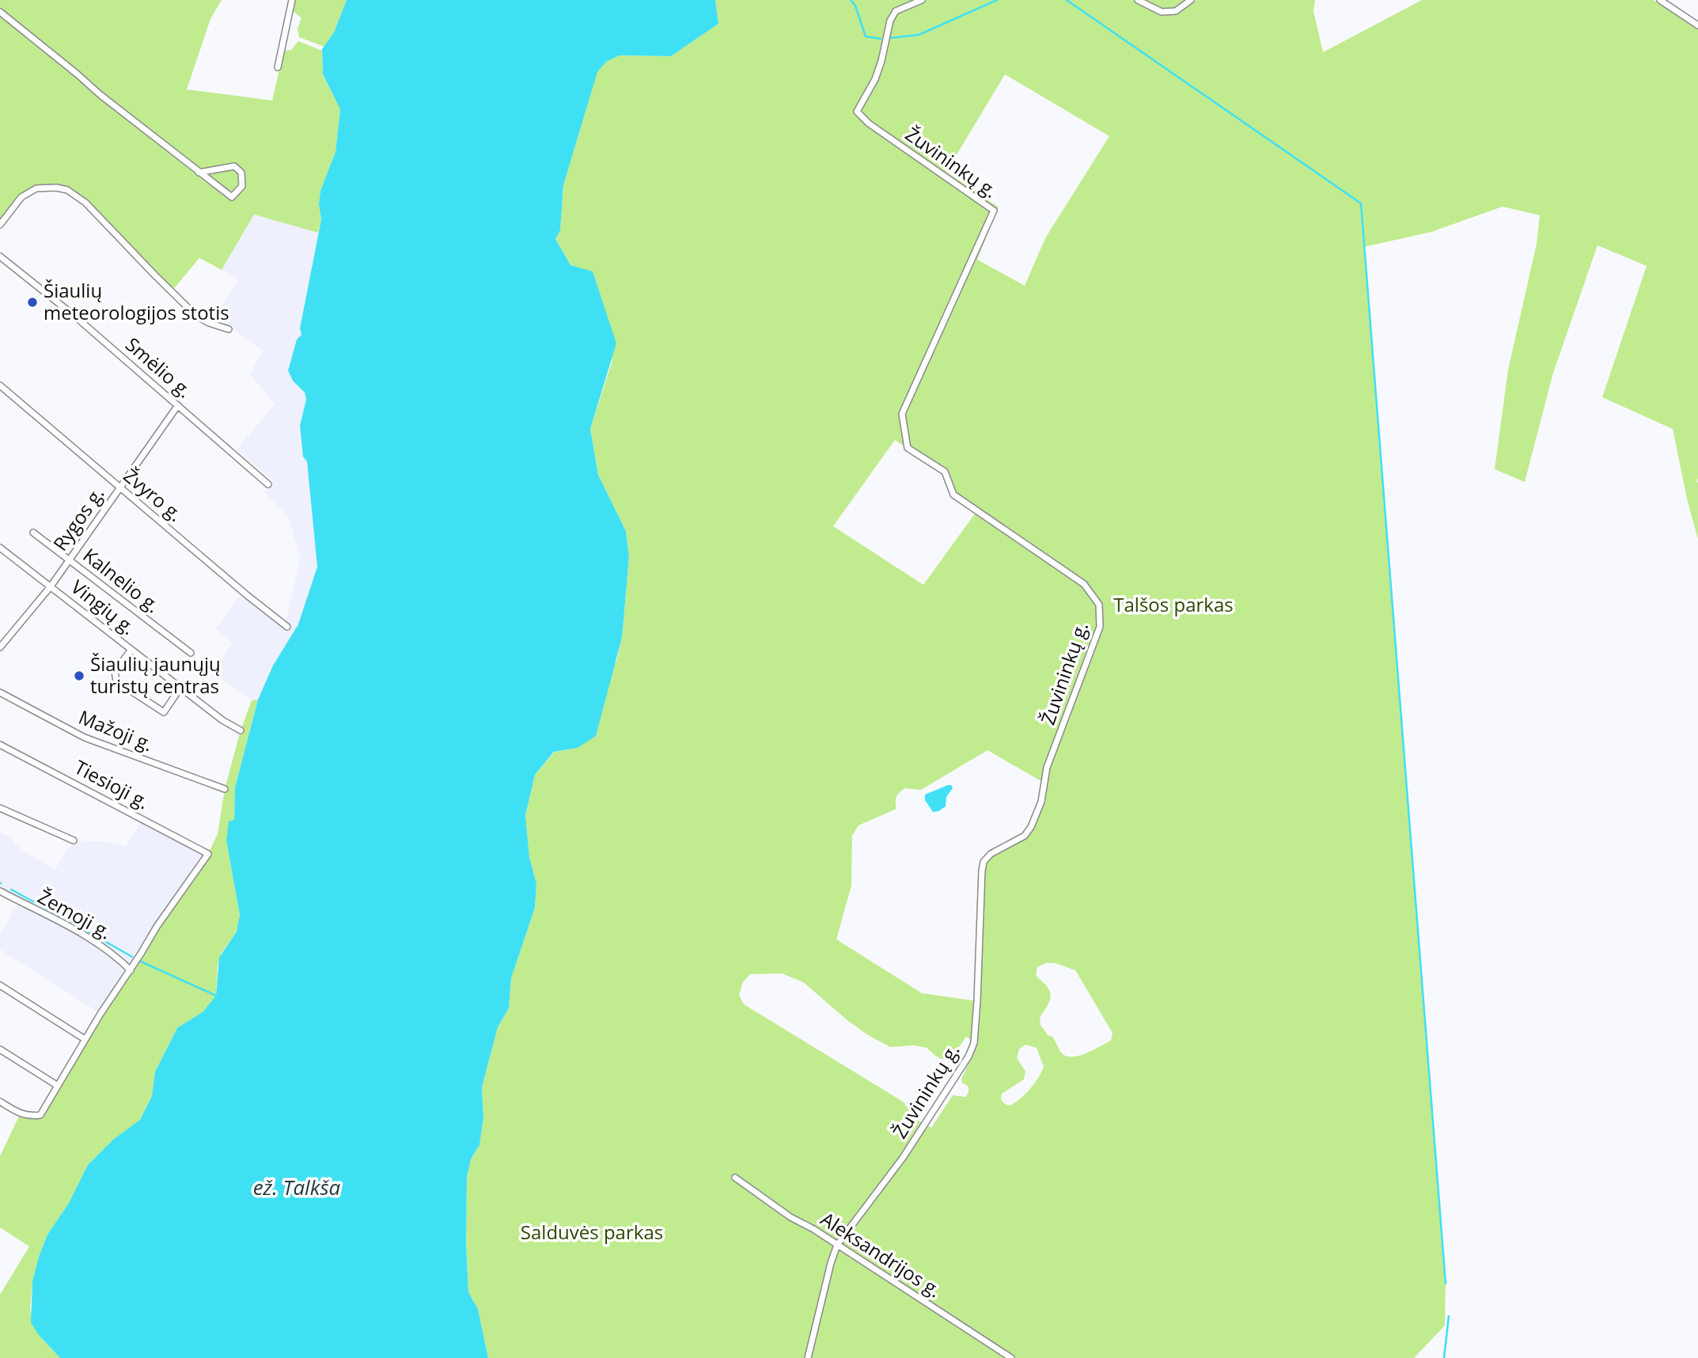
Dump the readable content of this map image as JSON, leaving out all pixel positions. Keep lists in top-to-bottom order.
{
  "streets": {
    "street": [
      "Žuvininkų g.",
      "Smėlio g.",
      "Žvyro g.",
      "Rygos g.",
      "Kalnelio g.",
      "Vingių g.",
      "Mažoji g.",
      "Tiesioji g.",
      "Žemoji g.",
      "Aleksandrijos g."
    ]
  },
  "crossings": [
    ["Žuvininkų g.", "Aleksandrijos g."],
    ["Smėlio g.", "Rygos g."],
    ["Žvyro g.", "Rygos g."],
    ["Rygos g.", "Kalnelio g."],
    ["Rygos g.", "Vingių g."],
    ["Tiesioji g.", "Žemoji g."]
  ],
  "water": ["ež. Talkša"],
  "parks": ["Talšos parkas", "Salduvės parkas"],
  "places": ["Šiaulių meteorologijos stotis", "Šiaulių jaunųjų turistų centras"]
}
